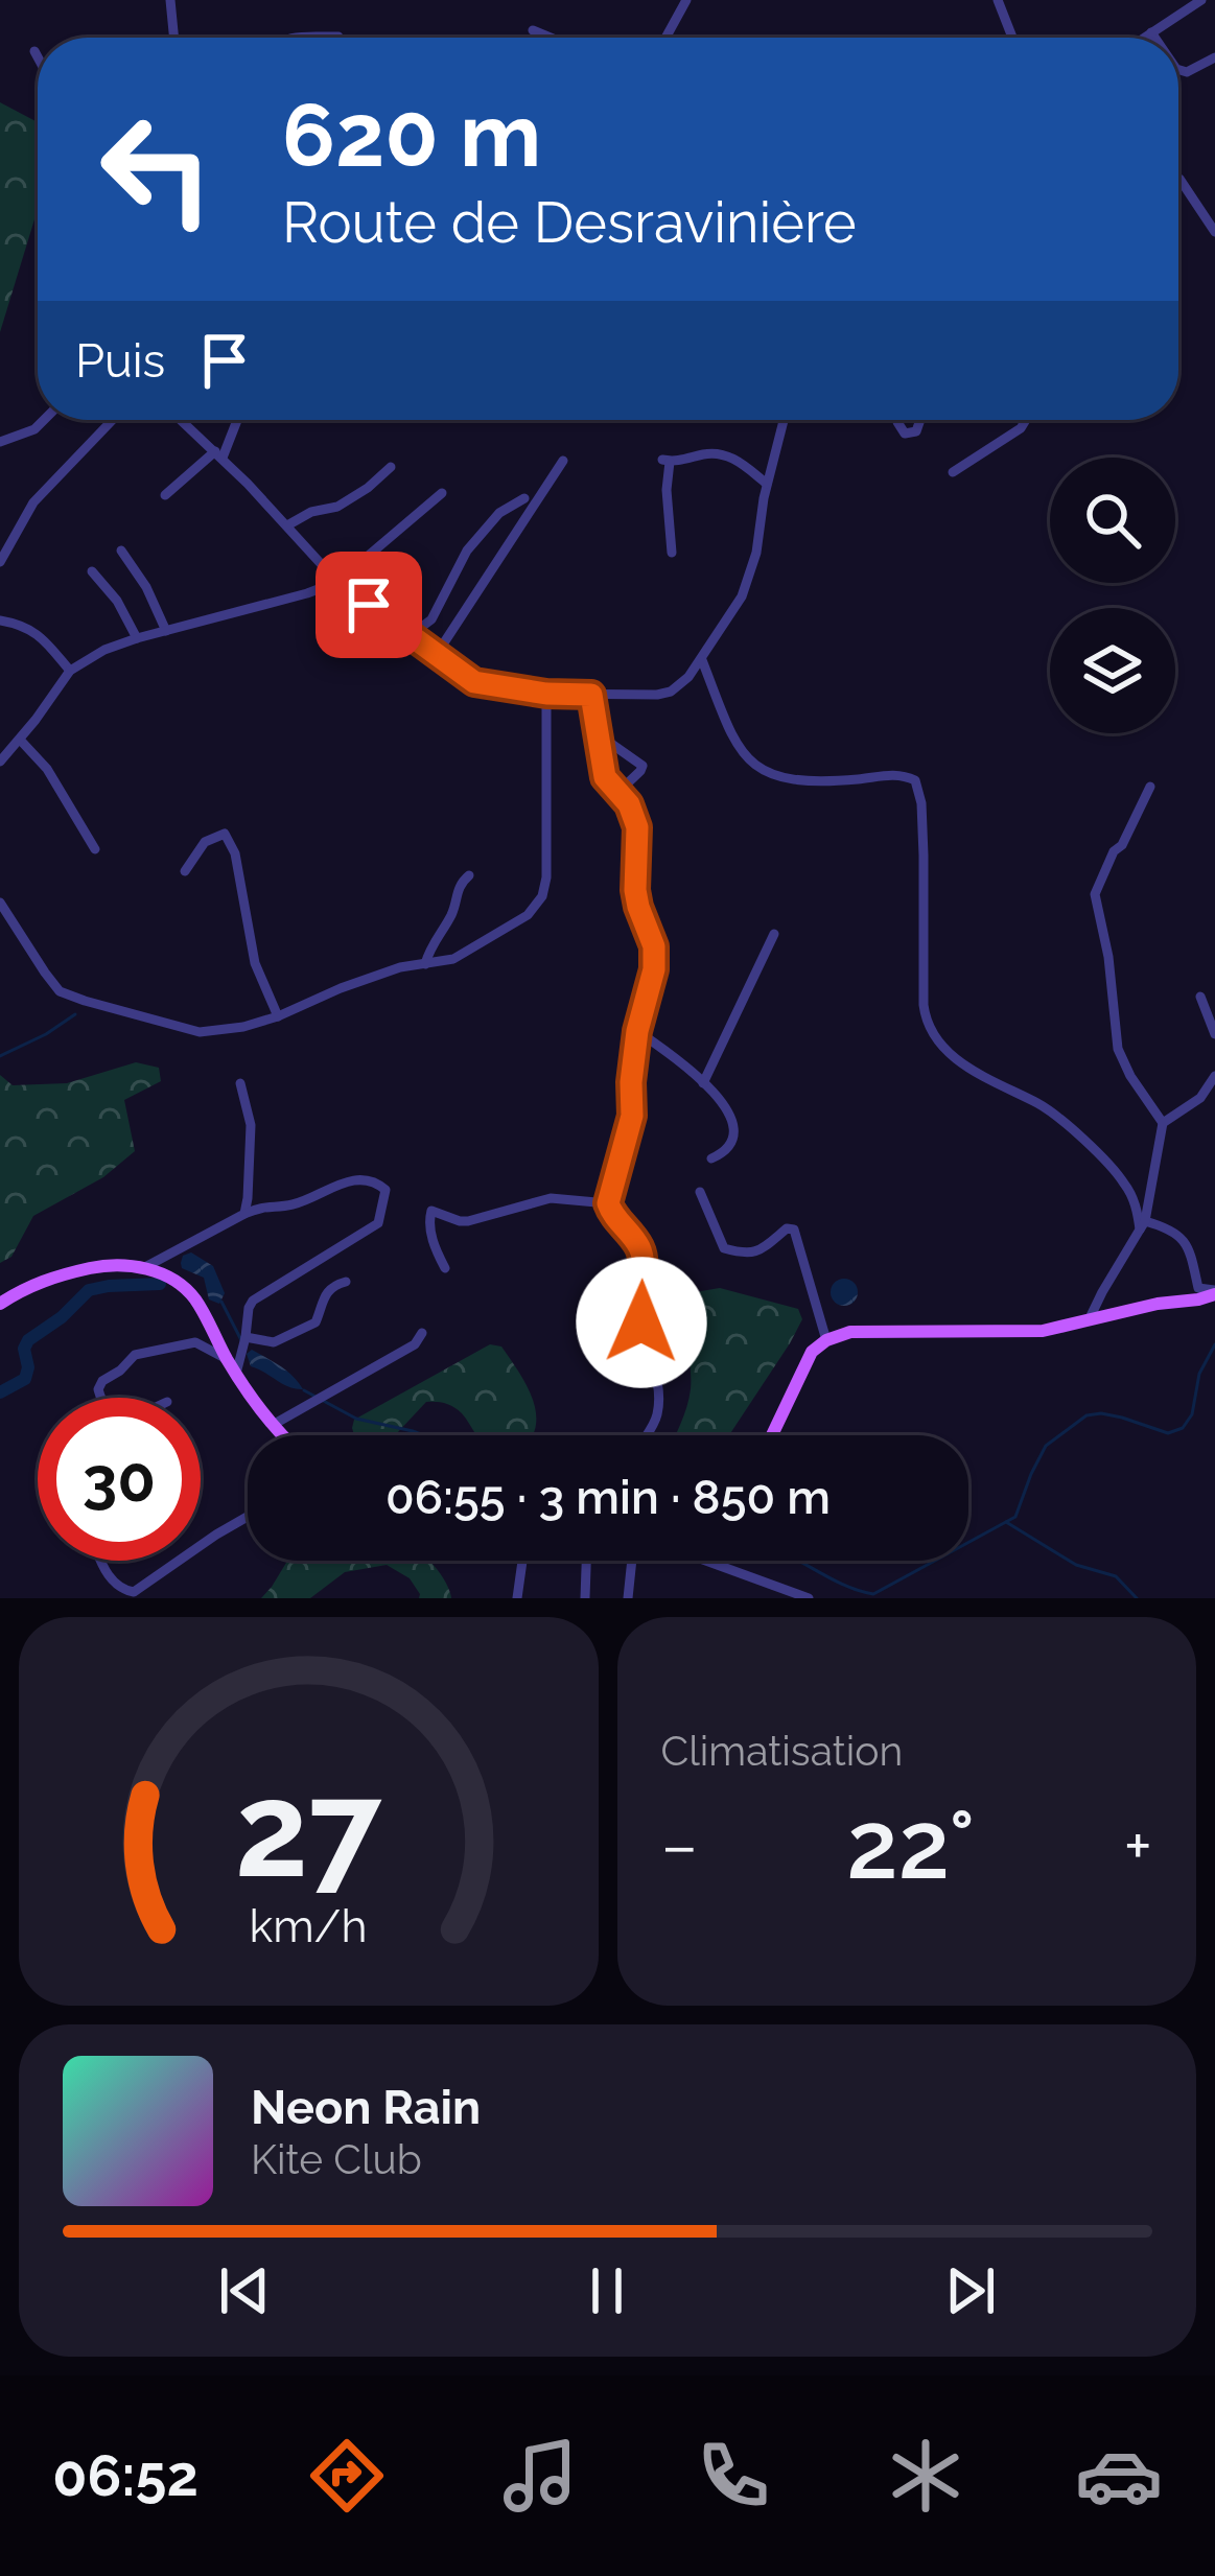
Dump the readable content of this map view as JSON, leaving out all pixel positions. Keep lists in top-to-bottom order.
{
  "page": {
    "turn": ["620 m", "Route de Desravinière"],
    "then": "Puis",
    "limit": "30",
    "trip": "06:55 · 3 min · 850 m",
    "tile": "Climatisation",
    "heat": ["−", "22°", "+"],
    "song": ["Neon Rain", "Kite Club"],
    "tabs": "06:52",
    "gauge": ["27", "km/h"]
  }
}
